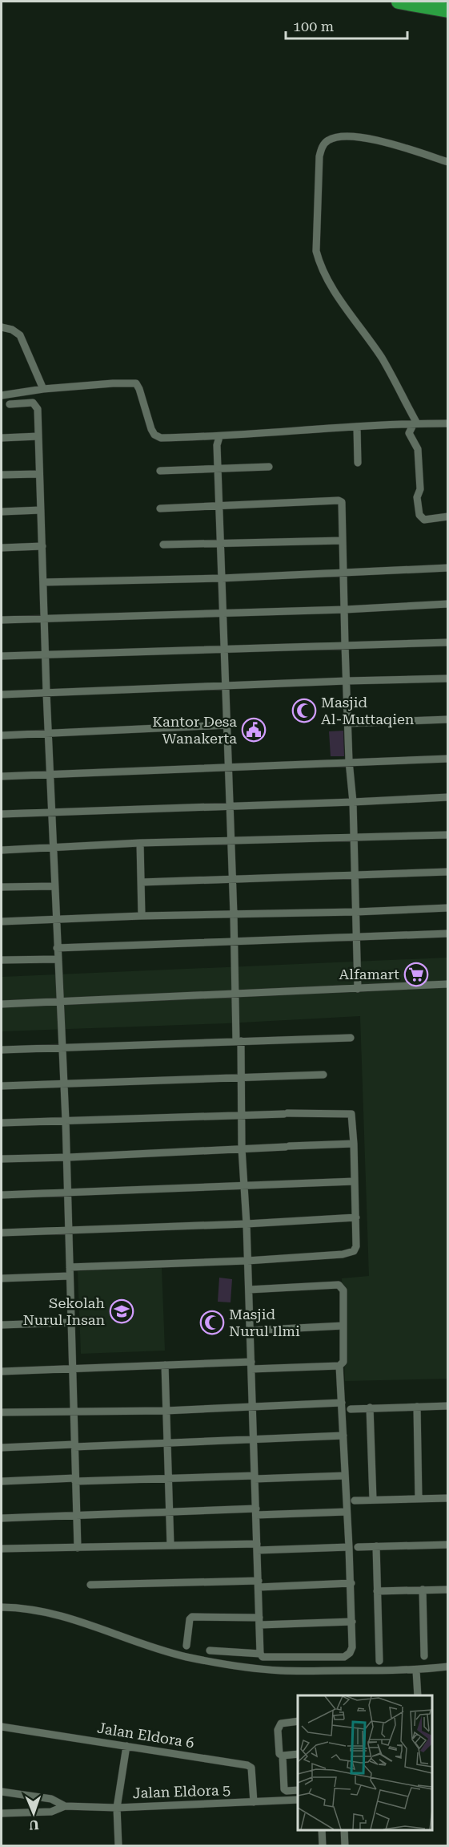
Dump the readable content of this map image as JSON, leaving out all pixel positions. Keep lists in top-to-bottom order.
{
  "streets": {
    "street": ["Jalan Eldora 6", "Jalan Eldora 5"]
  },
  "crossings": [
    ["Jalan Eldora 6", "Jalan Eldora 5"]
  ],
  "places": {
    "mosque": ["Masjid Al-Muttaqien", "Masjid Nurul Ilmi"],
    "public building": ["Kantor Desa Wanakerta"],
    "supermarket": ["Alfamart"],
    "school or university": ["Sekolah Nurul Insan"]
  },
  "scale_bar": "100 m",
  "north": "bottom"
}
